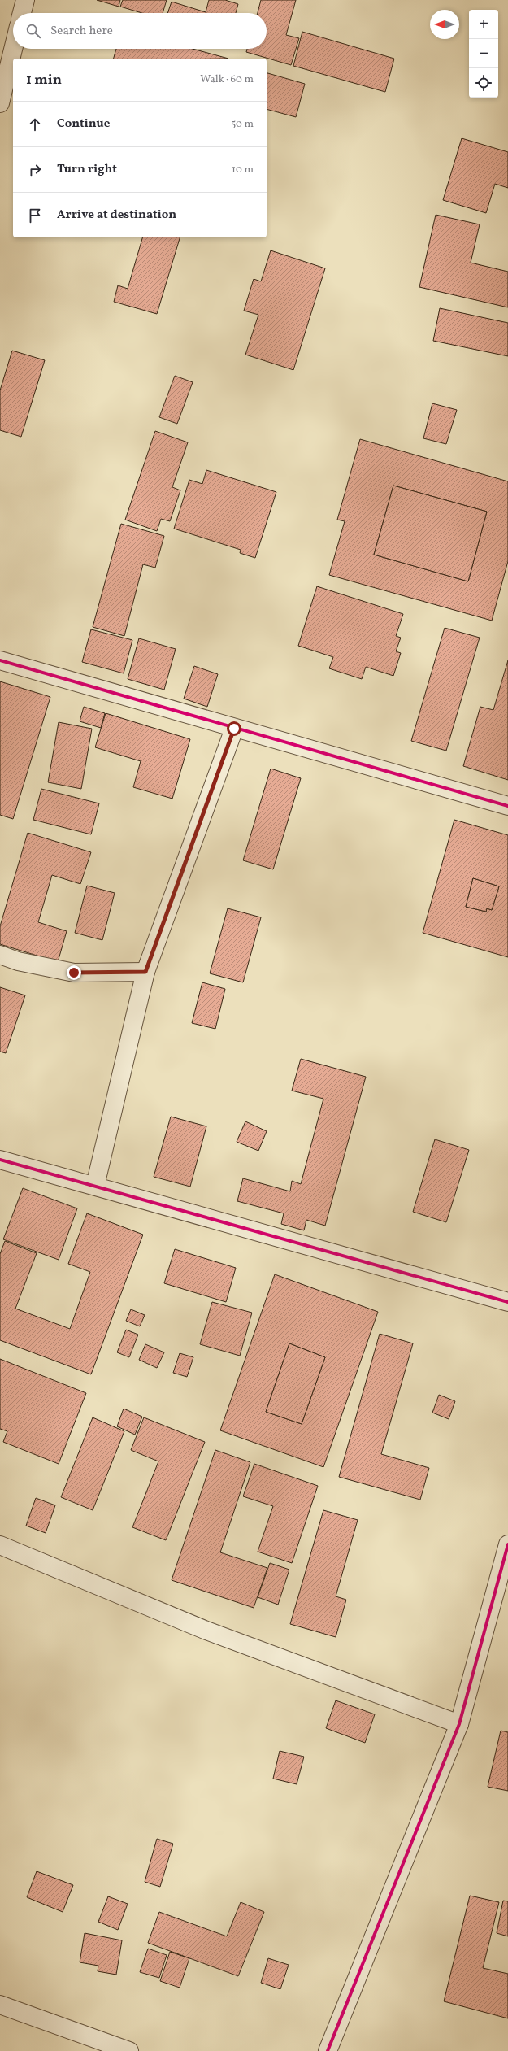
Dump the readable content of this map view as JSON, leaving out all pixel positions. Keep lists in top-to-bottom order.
{
  "north": "left",
  "page": {
    "map_buttons": ["+", "−"],
    "search": "Search here",
    "heading": ["1 min", "Walk · 60 m"],
    "list": [
      ["Continue", "50 m"],
      ["Turn right", "10 m"],
      "Arrive at destination"
    ]
  }
}
